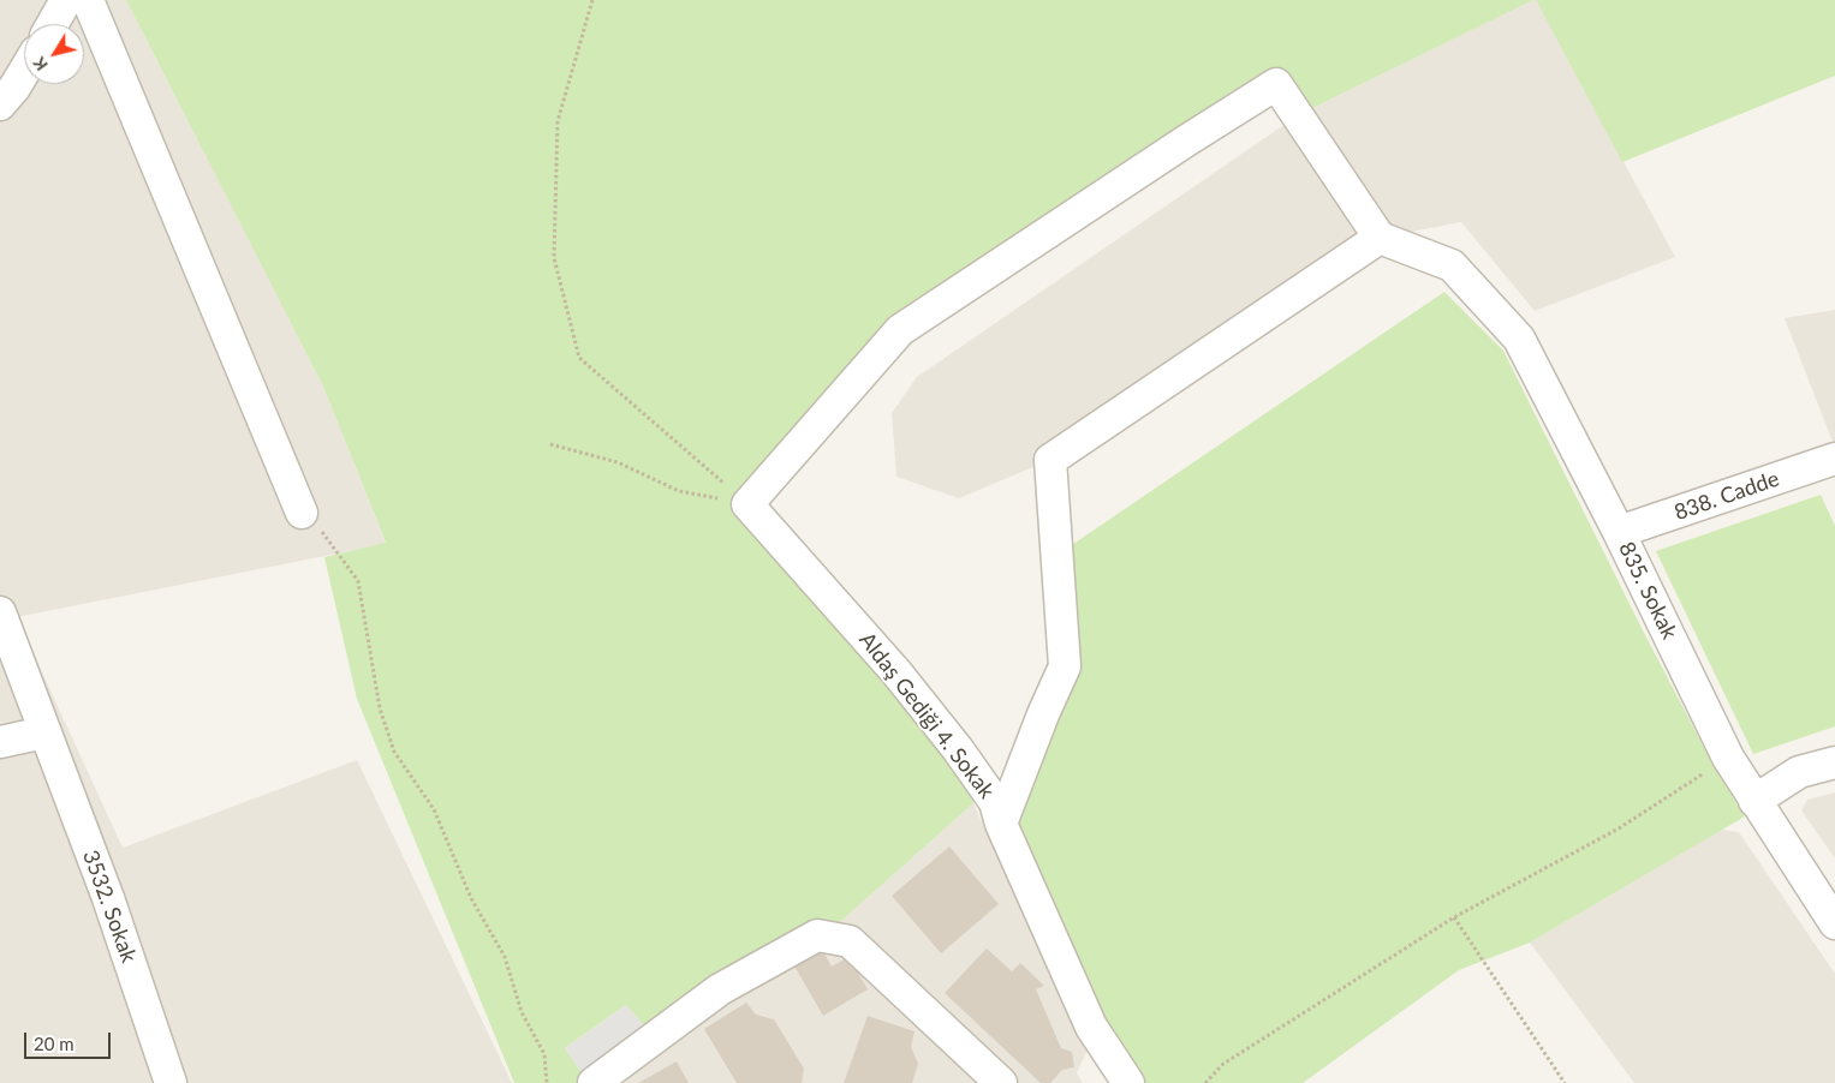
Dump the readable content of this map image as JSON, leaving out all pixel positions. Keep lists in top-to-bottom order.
{
  "streets": {
    "street": [
      "838. Cadde",
      "835. Sokak",
      "Aldaş Gediği 4. Sokak",
      "3532. Sokak"
    ]
  },
  "crossings": [
    ["838. Cadde", "835. Sokak"]
  ],
  "scale_bar": "20 m",
  "north": "bottom left"
}
